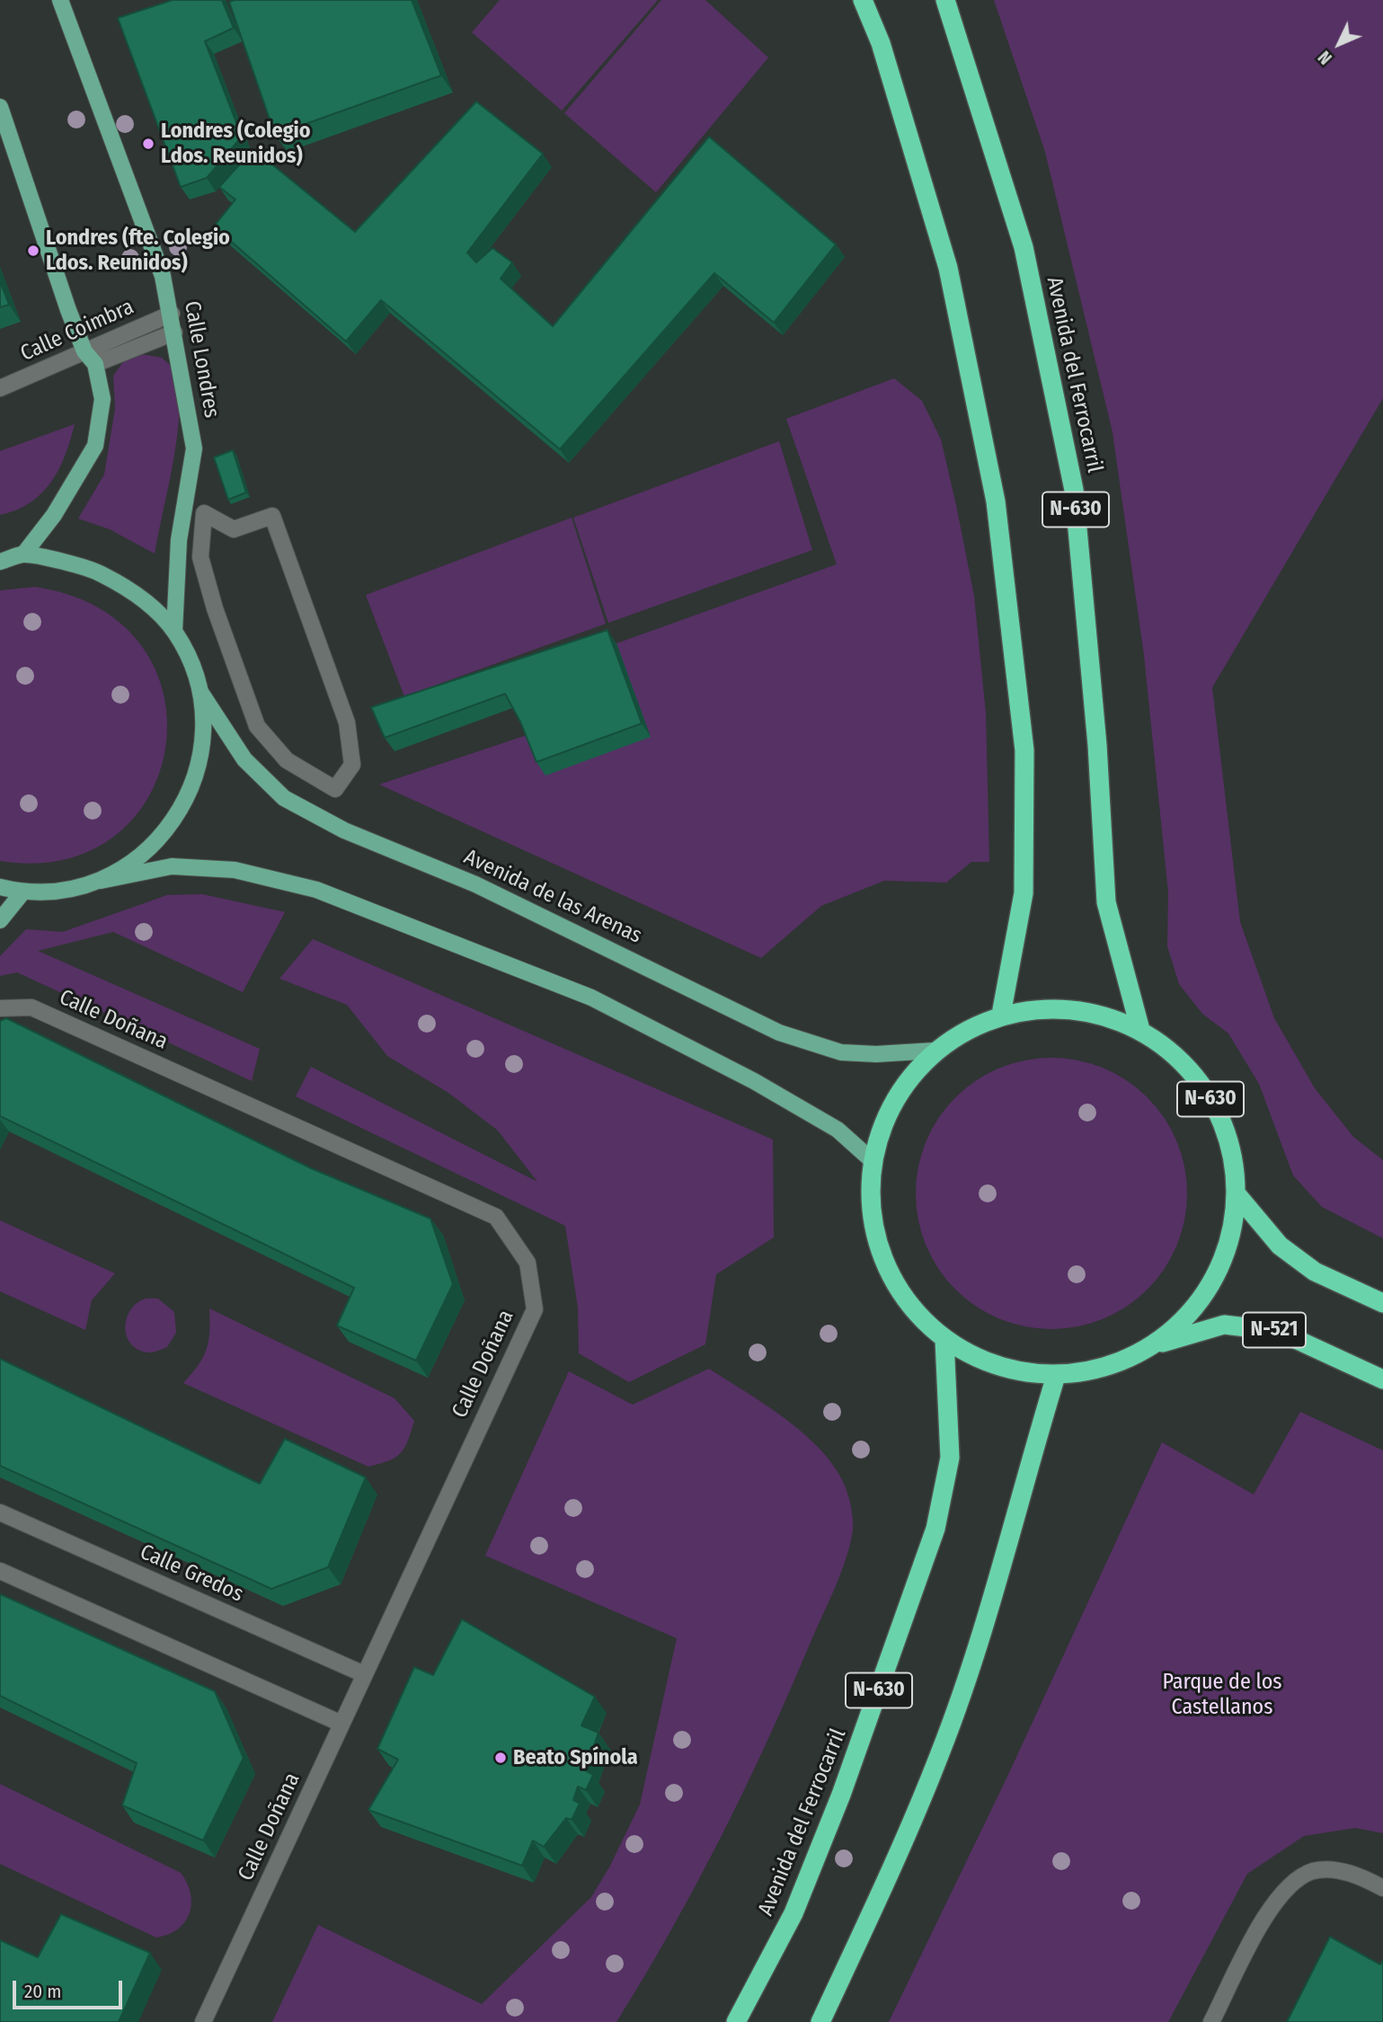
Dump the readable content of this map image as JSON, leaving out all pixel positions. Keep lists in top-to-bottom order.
{
  "streets": {
    "highway": ["Avenida del Ferrocarril", "N-630", "N-521"],
    "main road": ["Calle Londres", "Avenida de las Arenas"],
    "street": ["Calle Coimbra", "Calle Doñana", "Calle Gredos"]
  },
  "crossings": [
    ["Calle Coimbra", "Calle Londres"],
    ["Avenida del Ferrocarril", "N-630"],
    ["N-630", "Avenida de las Arenas"],
    ["N-630", "N-521"],
    ["Calle Doñana", "Calle Gredos"]
  ],
  "parks": ["Parque de los Castellanos"],
  "places": ["Londres (Colegio Ldos. Reunidos)", "Londres (fte. Colegio Ldos. Reunidos)", "Beato Spínola"],
  "scale_bar": "20 m",
  "north": "bottom left"
}
